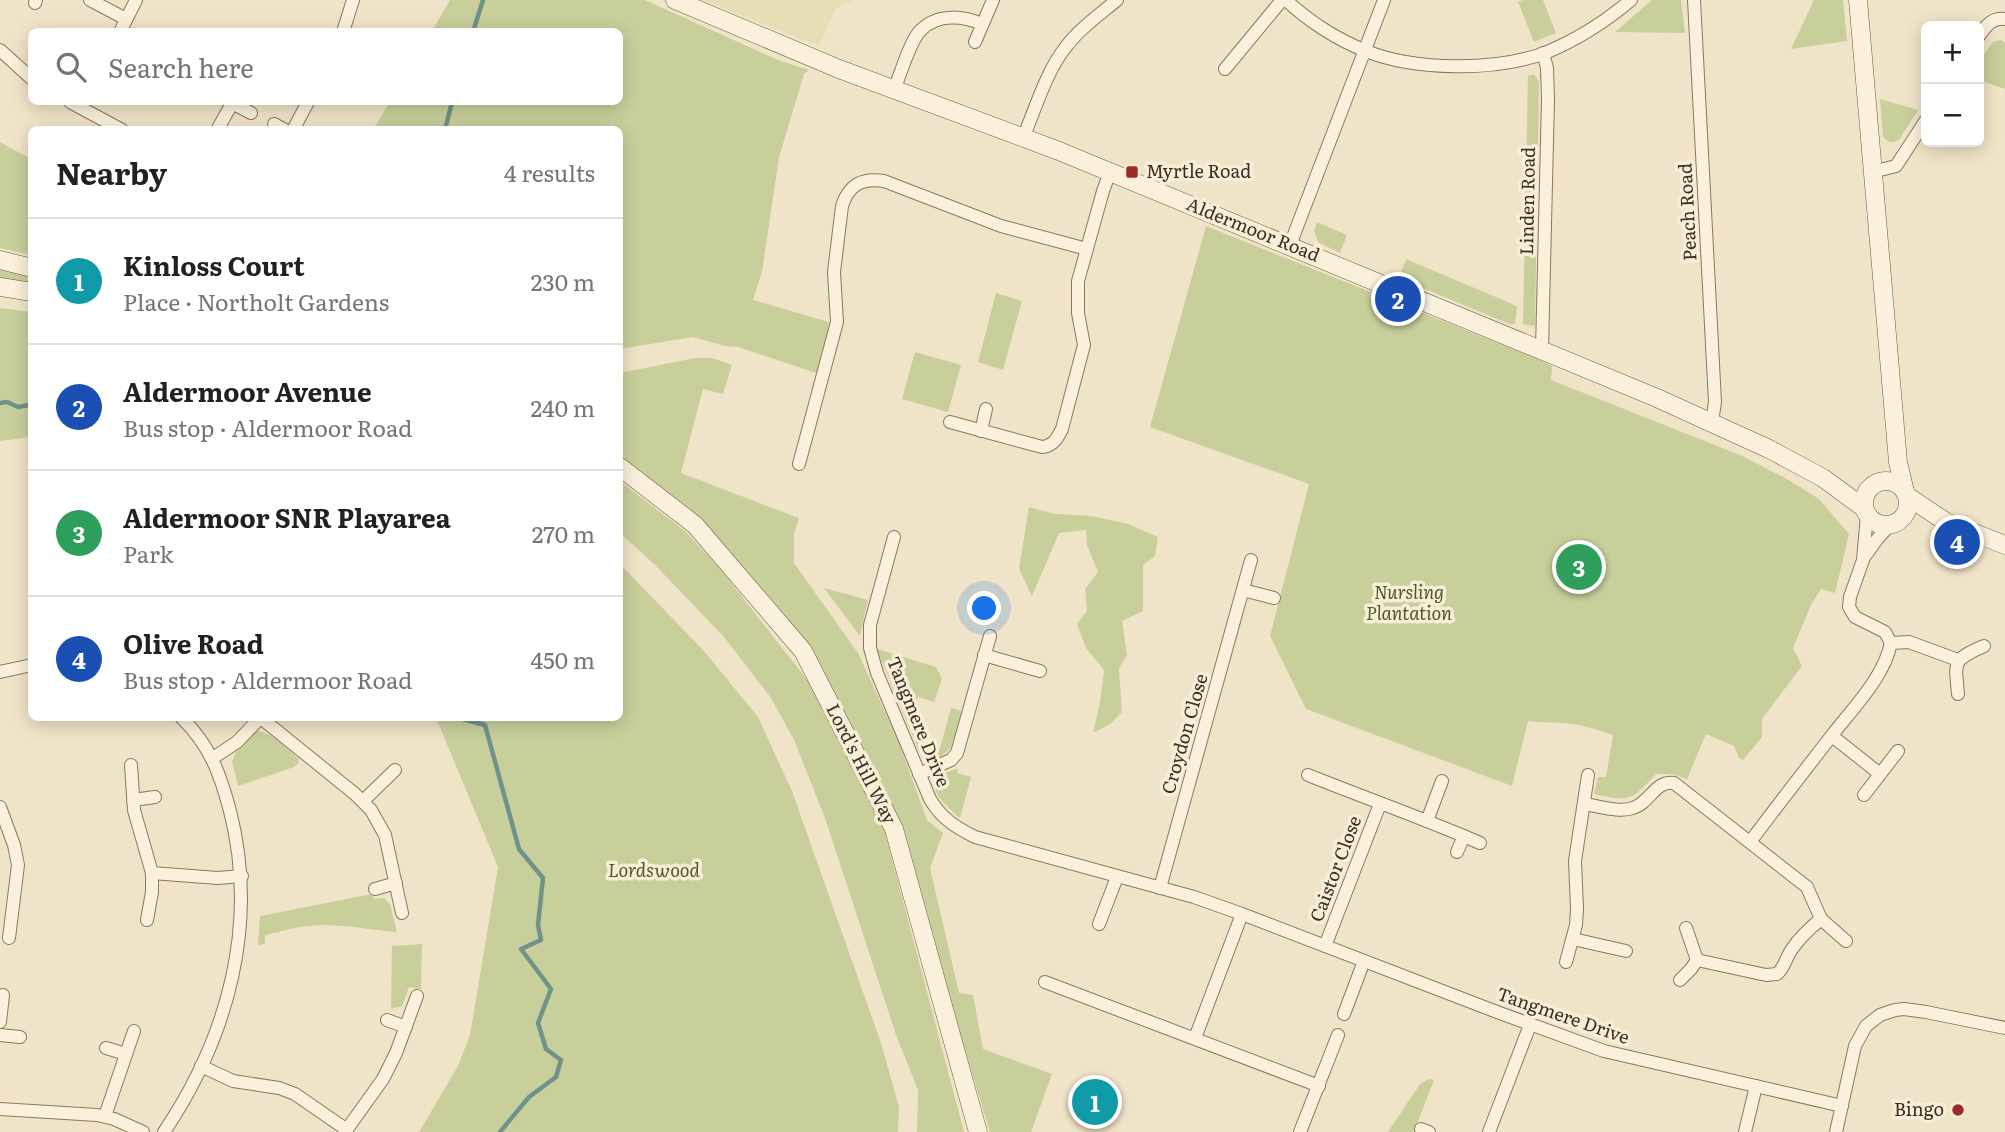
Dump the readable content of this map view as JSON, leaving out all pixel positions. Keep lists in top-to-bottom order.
{
  "streets": {
    "street": [
      "Linden Road",
      "Peach Road",
      "Aldermoor Road",
      "Tangmere Drive",
      "Croydon Close",
      "Lord's Hill Way",
      "Caistor Close"
    ]
  },
  "crossings": [
    ["Linden Road", "Aldermoor Road"],
    ["Peach Road", "Aldermoor Road"],
    ["Tangmere Drive", "Croydon Close"],
    ["Tangmere Drive", "Caistor Close"]
  ],
  "parks": ["Nursling Plantation", "Lordswood"],
  "places": {
    "transit": ["Myrtle Road"],
    "other": ["Bingo"]
  },
  "page": {
    "map_buttons": ["+", "−"],
    "search": "Search here",
    "heading": ["Nearby", "4 results"],
    "list": [
      {
        "mark": "1",
        "name": "Kinloss Court",
        "note": "Place · Northolt Gardens",
        "value": "230 m"
      },
      {
        "mark": "2",
        "name": "Aldermoor Avenue",
        "note": "Bus stop · Aldermoor Road",
        "value": "240 m"
      },
      {
        "mark": "3",
        "name": "Aldermoor SNR Playarea",
        "note": "Park",
        "value": "270 m"
      },
      {
        "mark": "4",
        "name": "Olive Road",
        "note": "Bus stop · Aldermoor Road",
        "value": "450 m"
      }
    ],
    "pins": [
      "2",
      "4",
      "3",
      "1"
    ]
  }
}
